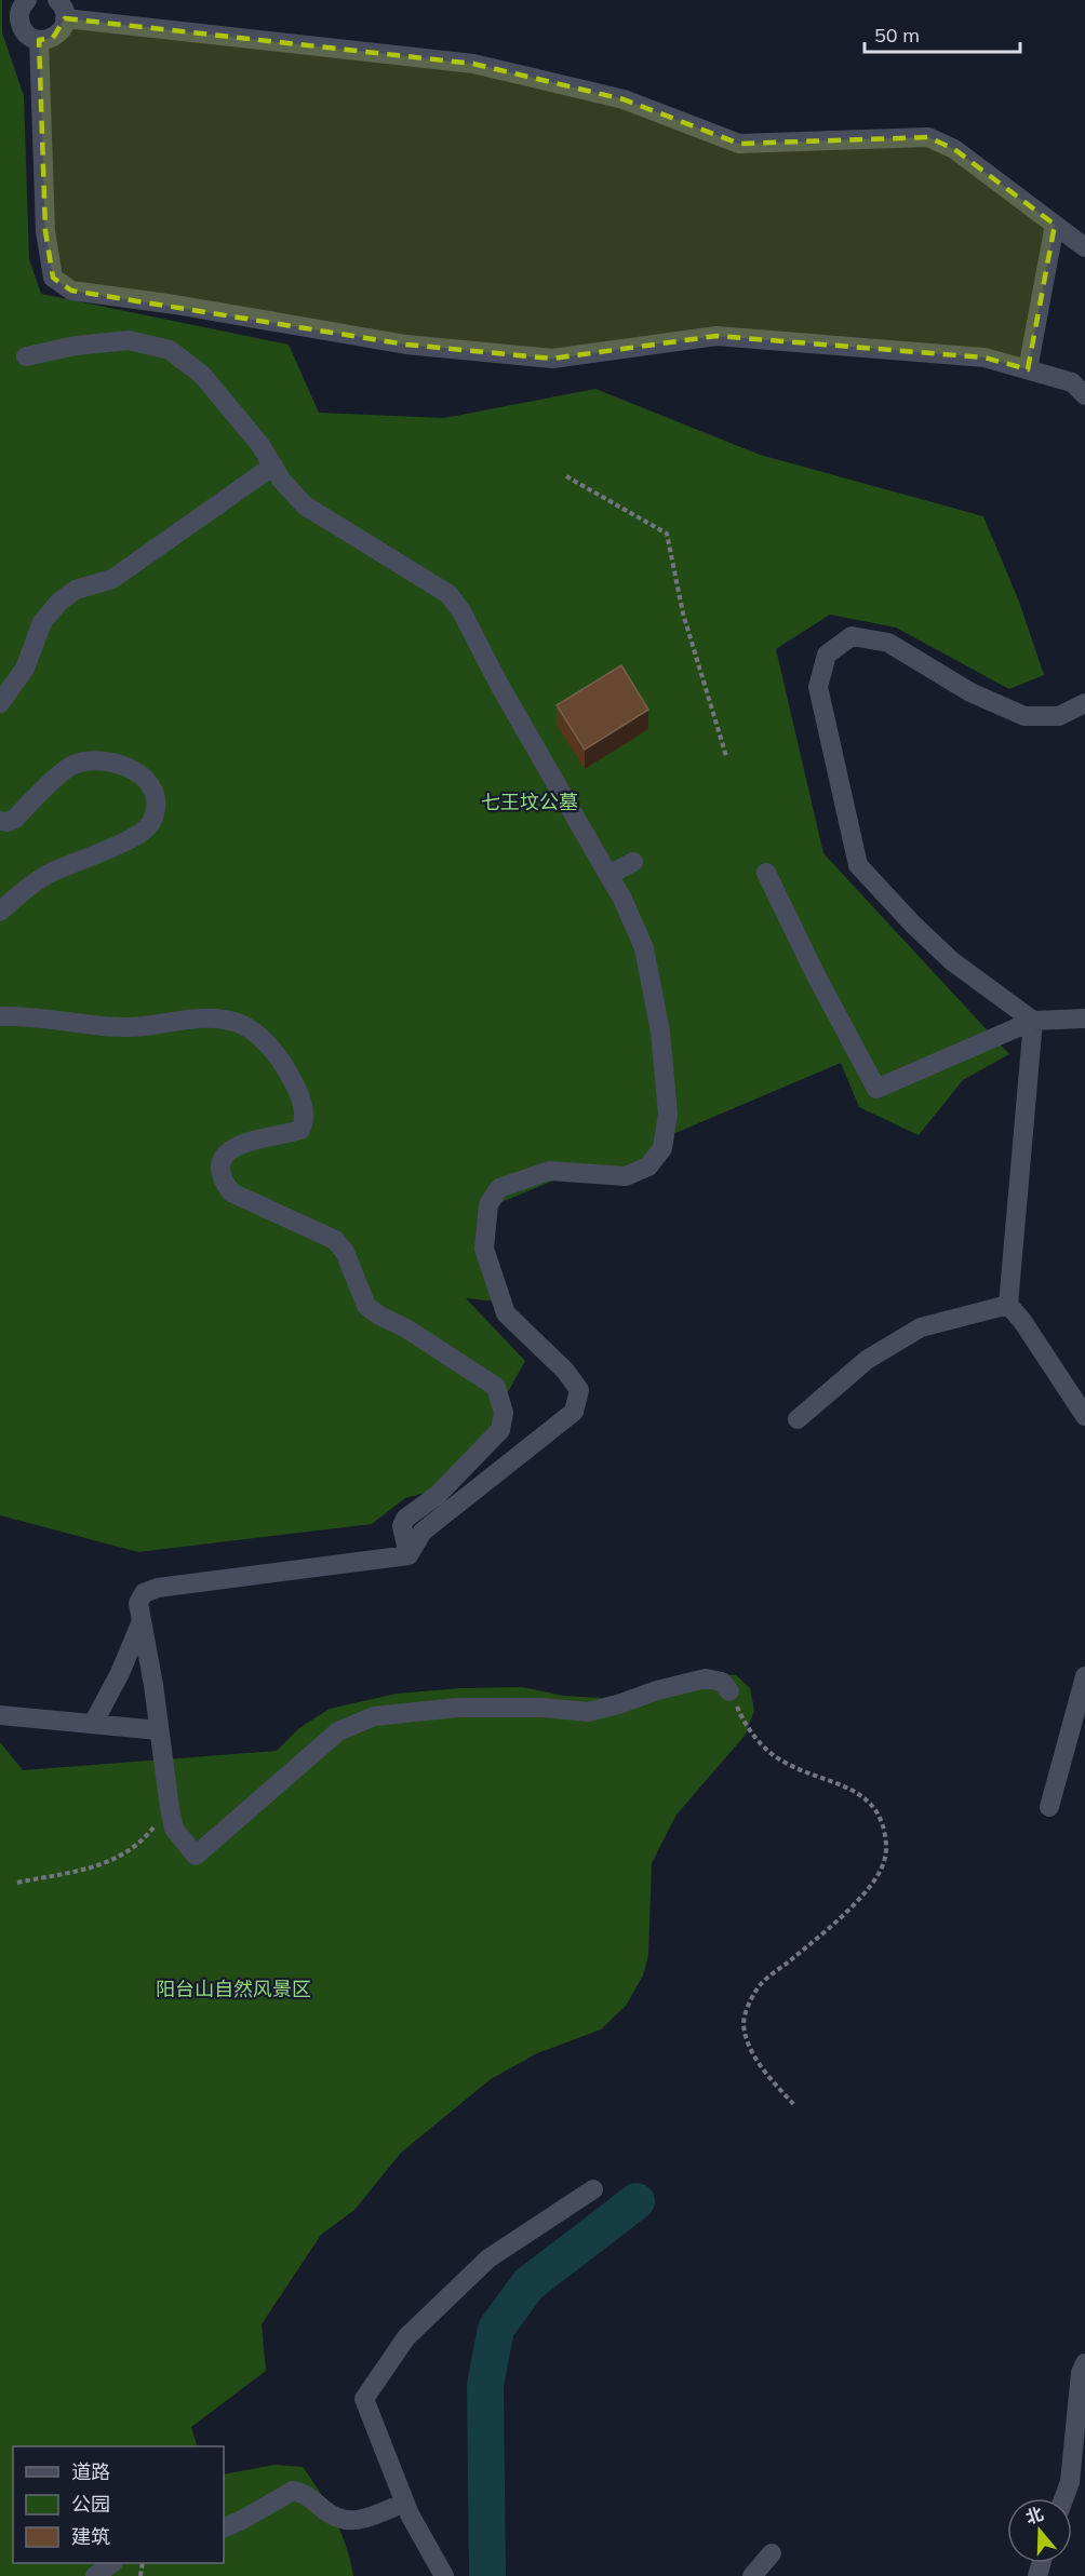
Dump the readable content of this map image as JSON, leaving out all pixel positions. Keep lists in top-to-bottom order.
{
  "parks": ["七王坟公墓", "阳台山自然风景区"],
  "legend": ["道路", "公园", "建筑"],
  "scale_bar": "50 m",
  "north": "top"
}
